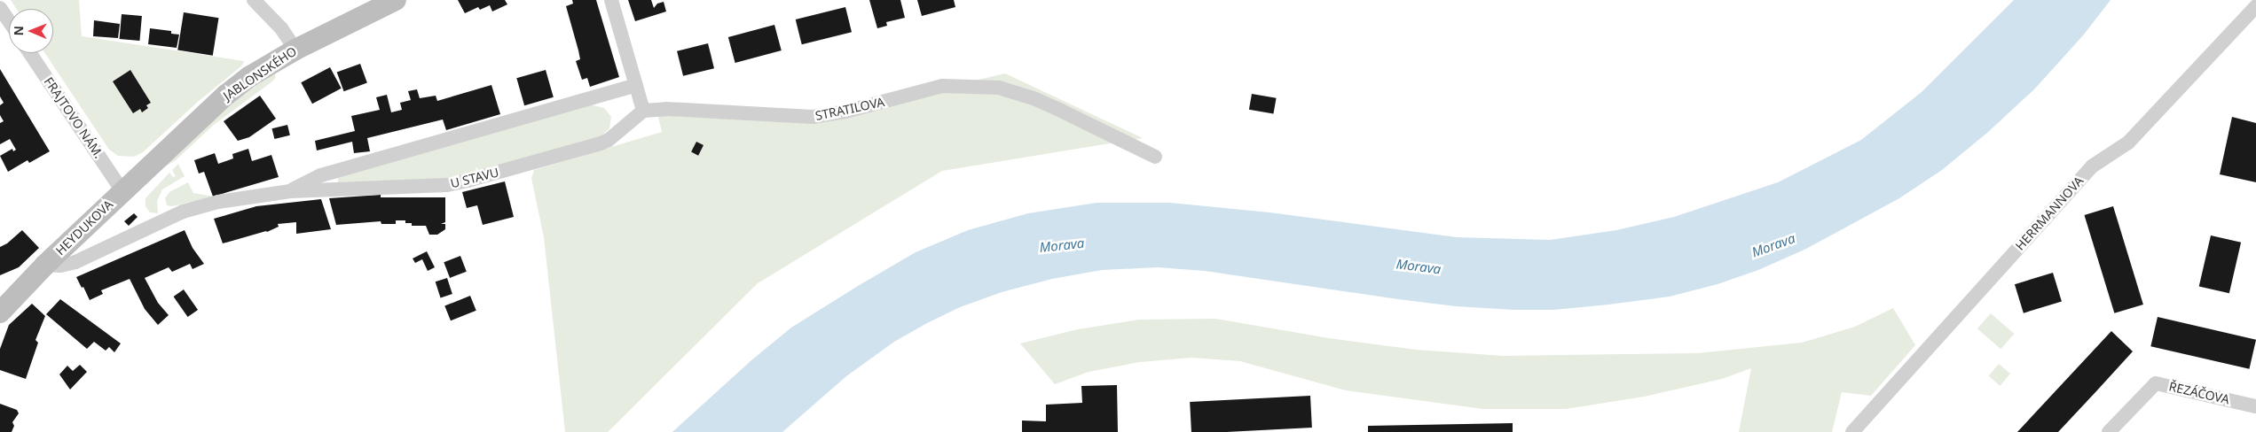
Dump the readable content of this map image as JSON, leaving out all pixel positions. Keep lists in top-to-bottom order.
{
  "streets": {
    "street": [
      "JABLONSKÉHO",
      "STRATILOVA",
      "FRAJTOVO NÁM.",
      "U STAVU",
      "HERRMANNOVA",
      "HEYDUKOVA",
      "ŘEZÁČOVA"
    ]
  },
  "crossings": [
    ["JABLONSKÉHO", "FRAJTOVO NÁM."],
    ["JABLONSKÉHO", "HEYDUKOVA"],
    ["STRATILOVA", "U STAVU"],
    ["FRAJTOVO NÁM.", "HEYDUKOVA"],
    ["U STAVU", "HEYDUKOVA"]
  ],
  "water": ["Morava"],
  "north": "left"
}
